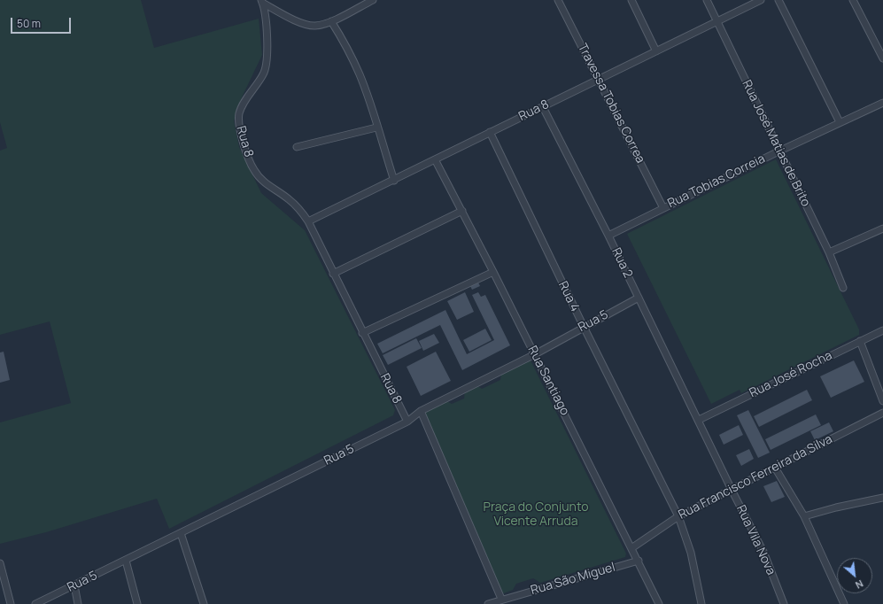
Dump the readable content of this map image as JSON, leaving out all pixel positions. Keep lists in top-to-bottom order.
{
  "streets": {
    "street": [
      "Travessa Tobias Correa",
      "Rua 8",
      "Rua José Matias de Brito",
      "Rua Tobias Correia",
      "Rua 2",
      "Rua 4",
      "Rua 5",
      "Rua José Rocha",
      "Rua Santiago",
      "Rua Francisco Ferreira da Silva",
      "Rua Vila Nova",
      "Rua São Miguel"
    ]
  },
  "crossings": [
    ["Travessa Tobias Correa", "Rua 8"],
    ["Travessa Tobias Correa", "Rua Tobias Correia"],
    ["Rua 8", "Rua José Matias de Brito"],
    ["Rua 8", "Rua 2"],
    ["Rua 8", "Rua 4"],
    ["Rua 8", "Rua 5"],
    ["Rua 8", "Rua Santiago"],
    ["Rua José Matias de Brito", "Rua Tobias Correia"],
    ["Rua Tobias Correia", "Rua 2"],
    ["Rua 2", "Rua 5"],
    ["Rua 2", "Rua José Rocha"],
    ["Rua 2", "Rua Vila Nova"],
    ["Rua 4", "Rua 5"],
    ["Rua 4", "Rua Francisco Ferreira da Silva"],
    ["Rua 5", "Rua Santiago"],
    ["Rua José Rocha", "Rua Vila Nova"],
    ["Rua Santiago", "Rua Francisco Ferreira da Silva"],
    ["Rua Santiago", "Rua São Miguel"],
    ["Rua Francisco Ferreira da Silva", "Rua Vila Nova"]
  ],
  "parks": ["Praça do Conjunto Vicente Arruda"],
  "scale_bar": "50 m",
  "north": "bottom right"
}
